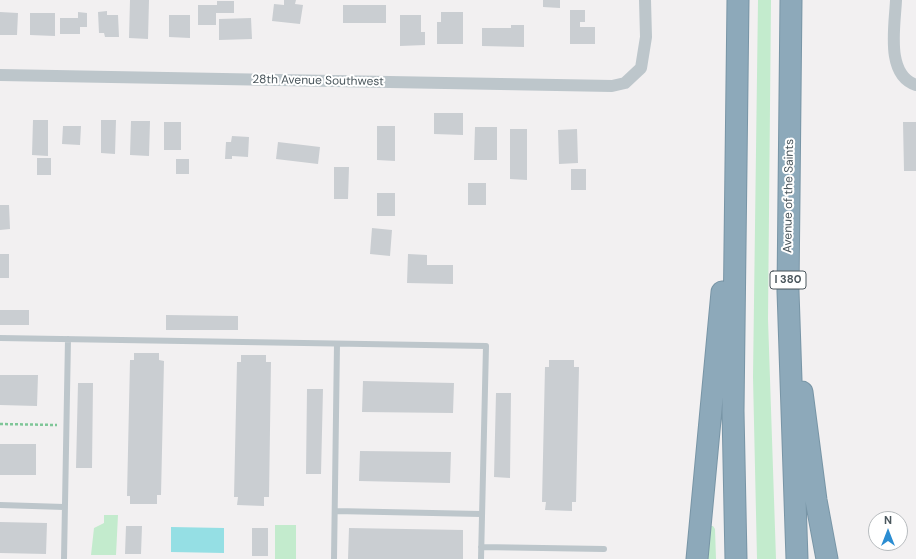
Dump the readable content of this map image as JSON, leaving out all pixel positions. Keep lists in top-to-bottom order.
{
  "streets": {
    "highway": ["Avenue of the Saints", "I 380"],
    "street": ["28th Avenue Southwest"]
  },
  "north": "top"
}
